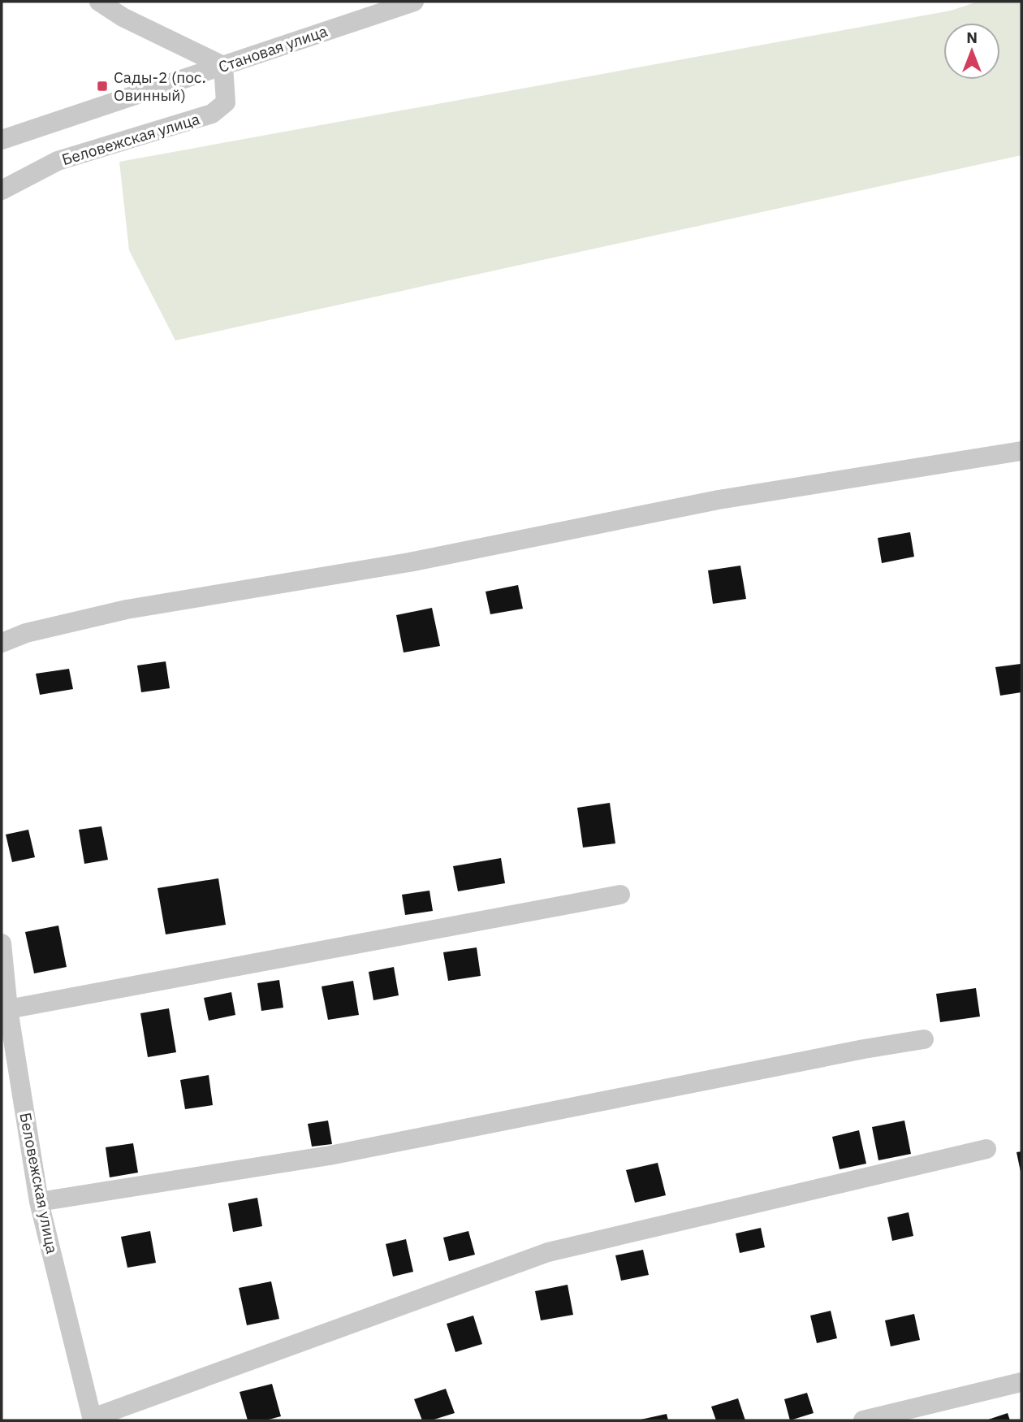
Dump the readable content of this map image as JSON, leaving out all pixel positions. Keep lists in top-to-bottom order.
{
  "streets": {
    "street": ["Становая улица", "Беловежская улица"]
  },
  "crossings": [
    ["Становая улица", "Беловежская улица"]
  ],
  "places": {
    "transit": ["Сады-2 (пос. Овинный)"]
  },
  "north": "top"
}
